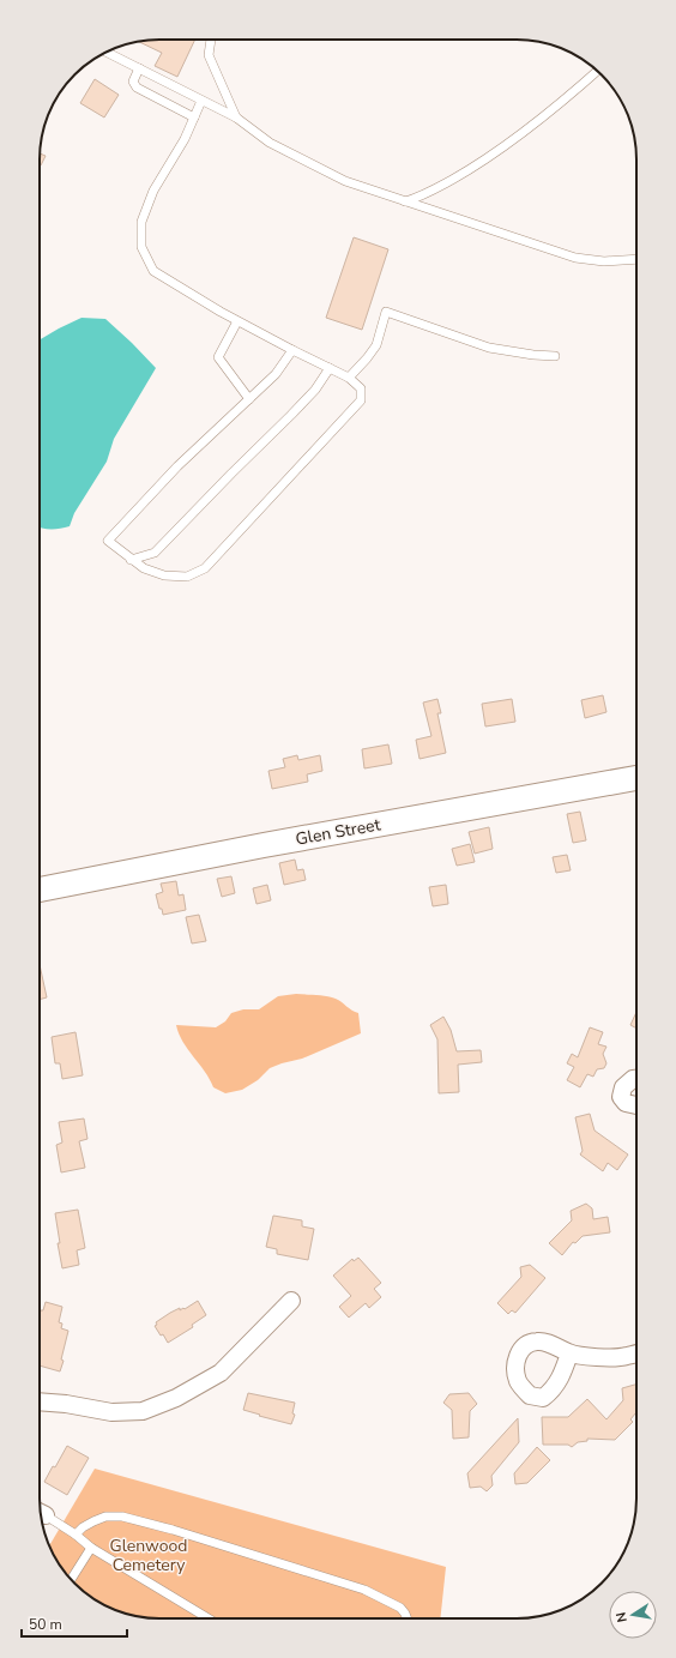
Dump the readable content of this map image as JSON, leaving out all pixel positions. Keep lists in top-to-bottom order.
{
  "streets": {
    "street": ["Glen Street"]
  },
  "parks": ["Glenwood Cemetery"],
  "scale_bar": "50 m",
  "north": "left"
}
